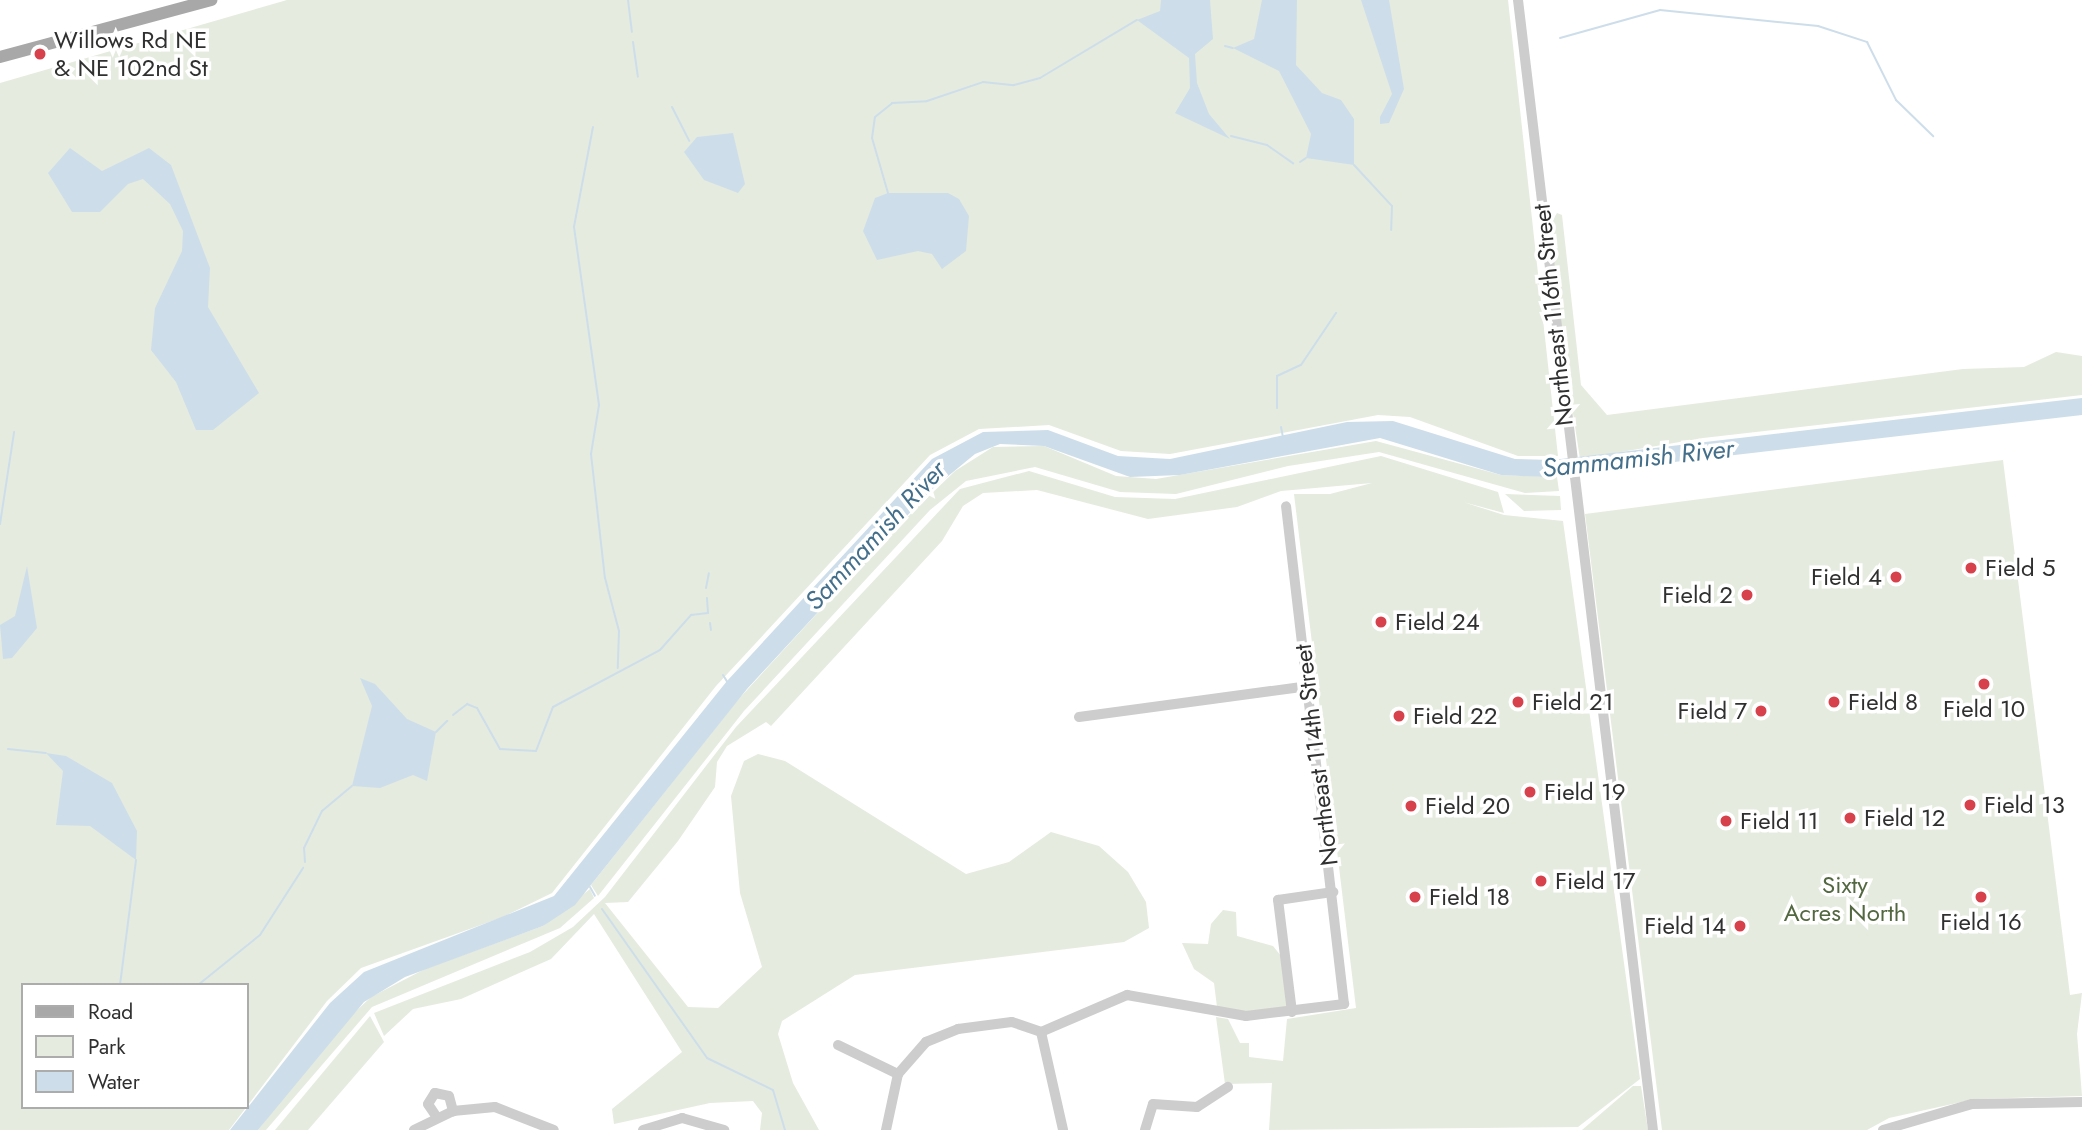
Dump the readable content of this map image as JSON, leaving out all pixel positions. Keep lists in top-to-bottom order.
{
  "streets": {
    "street": ["Northeast 116th Street", "Northeast 114th Street"]
  },
  "water": ["Sammamish River"],
  "parks": ["Sixty Acres North"],
  "places": [
    "Willows Rd NE & NE 102nd St",
    "Field 5",
    "Field 4",
    "Field 2",
    "Field 24",
    "Field 10",
    "Field 21",
    "Field 8",
    "Field 7",
    "Field 22",
    "Field 19",
    "Field 13",
    "Field 20",
    "Field 12",
    "Field 11",
    "Field 17",
    "Field 18",
    "Field 16",
    "Field 14"
  ],
  "legend": ["Road", "Park", "Water"]
}
